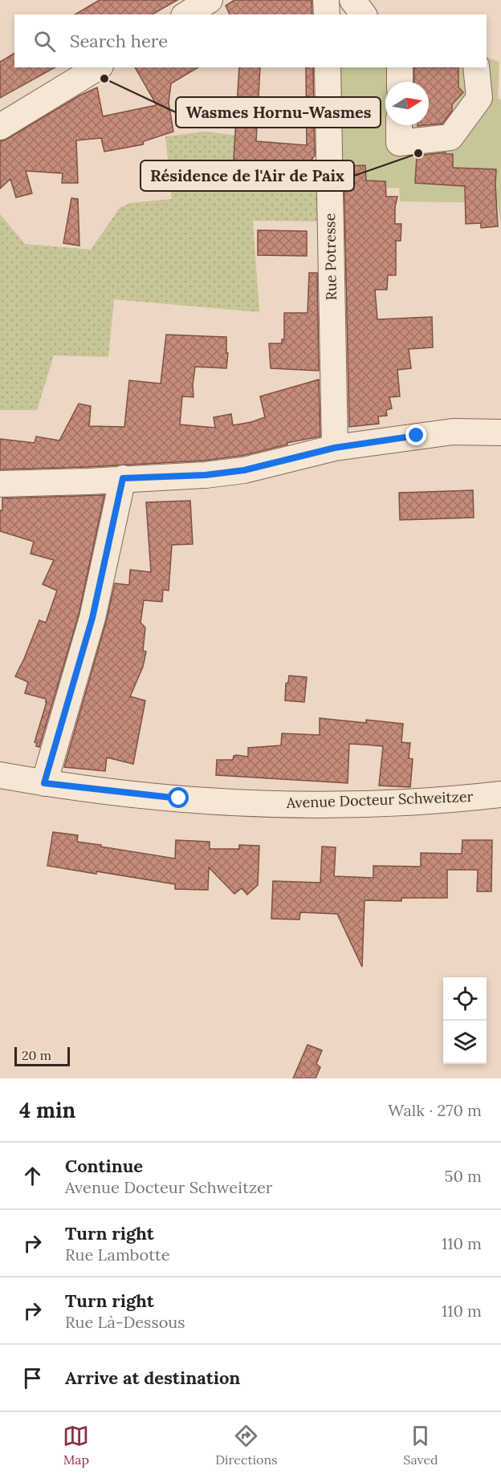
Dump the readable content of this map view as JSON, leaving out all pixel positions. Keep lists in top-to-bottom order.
{
  "streets": {
    "street": ["Rue Potresse", "Avenue Docteur Schweitzer"]
  },
  "places": ["Wasmes Hornu-Wasmes", "Résidence de l'Air de Paix"],
  "scale_bar": "20 m",
  "north": "right",
  "page": {
    "search": "Search here",
    "scale": "20 m",
    "heading": ["4 min", "Walk · 270 m"],
    "list": [
      ["Continue", "Avenue Docteur Schweitzer", "50 m"],
      ["Turn right", "Rue Lambotte", "110 m"],
      ["Turn right", "Rue Là-Dessous", "110 m"],
      "Arrive at destination"
    ],
    "nav": ["Map", "Directions", "Saved"]
  }
}
